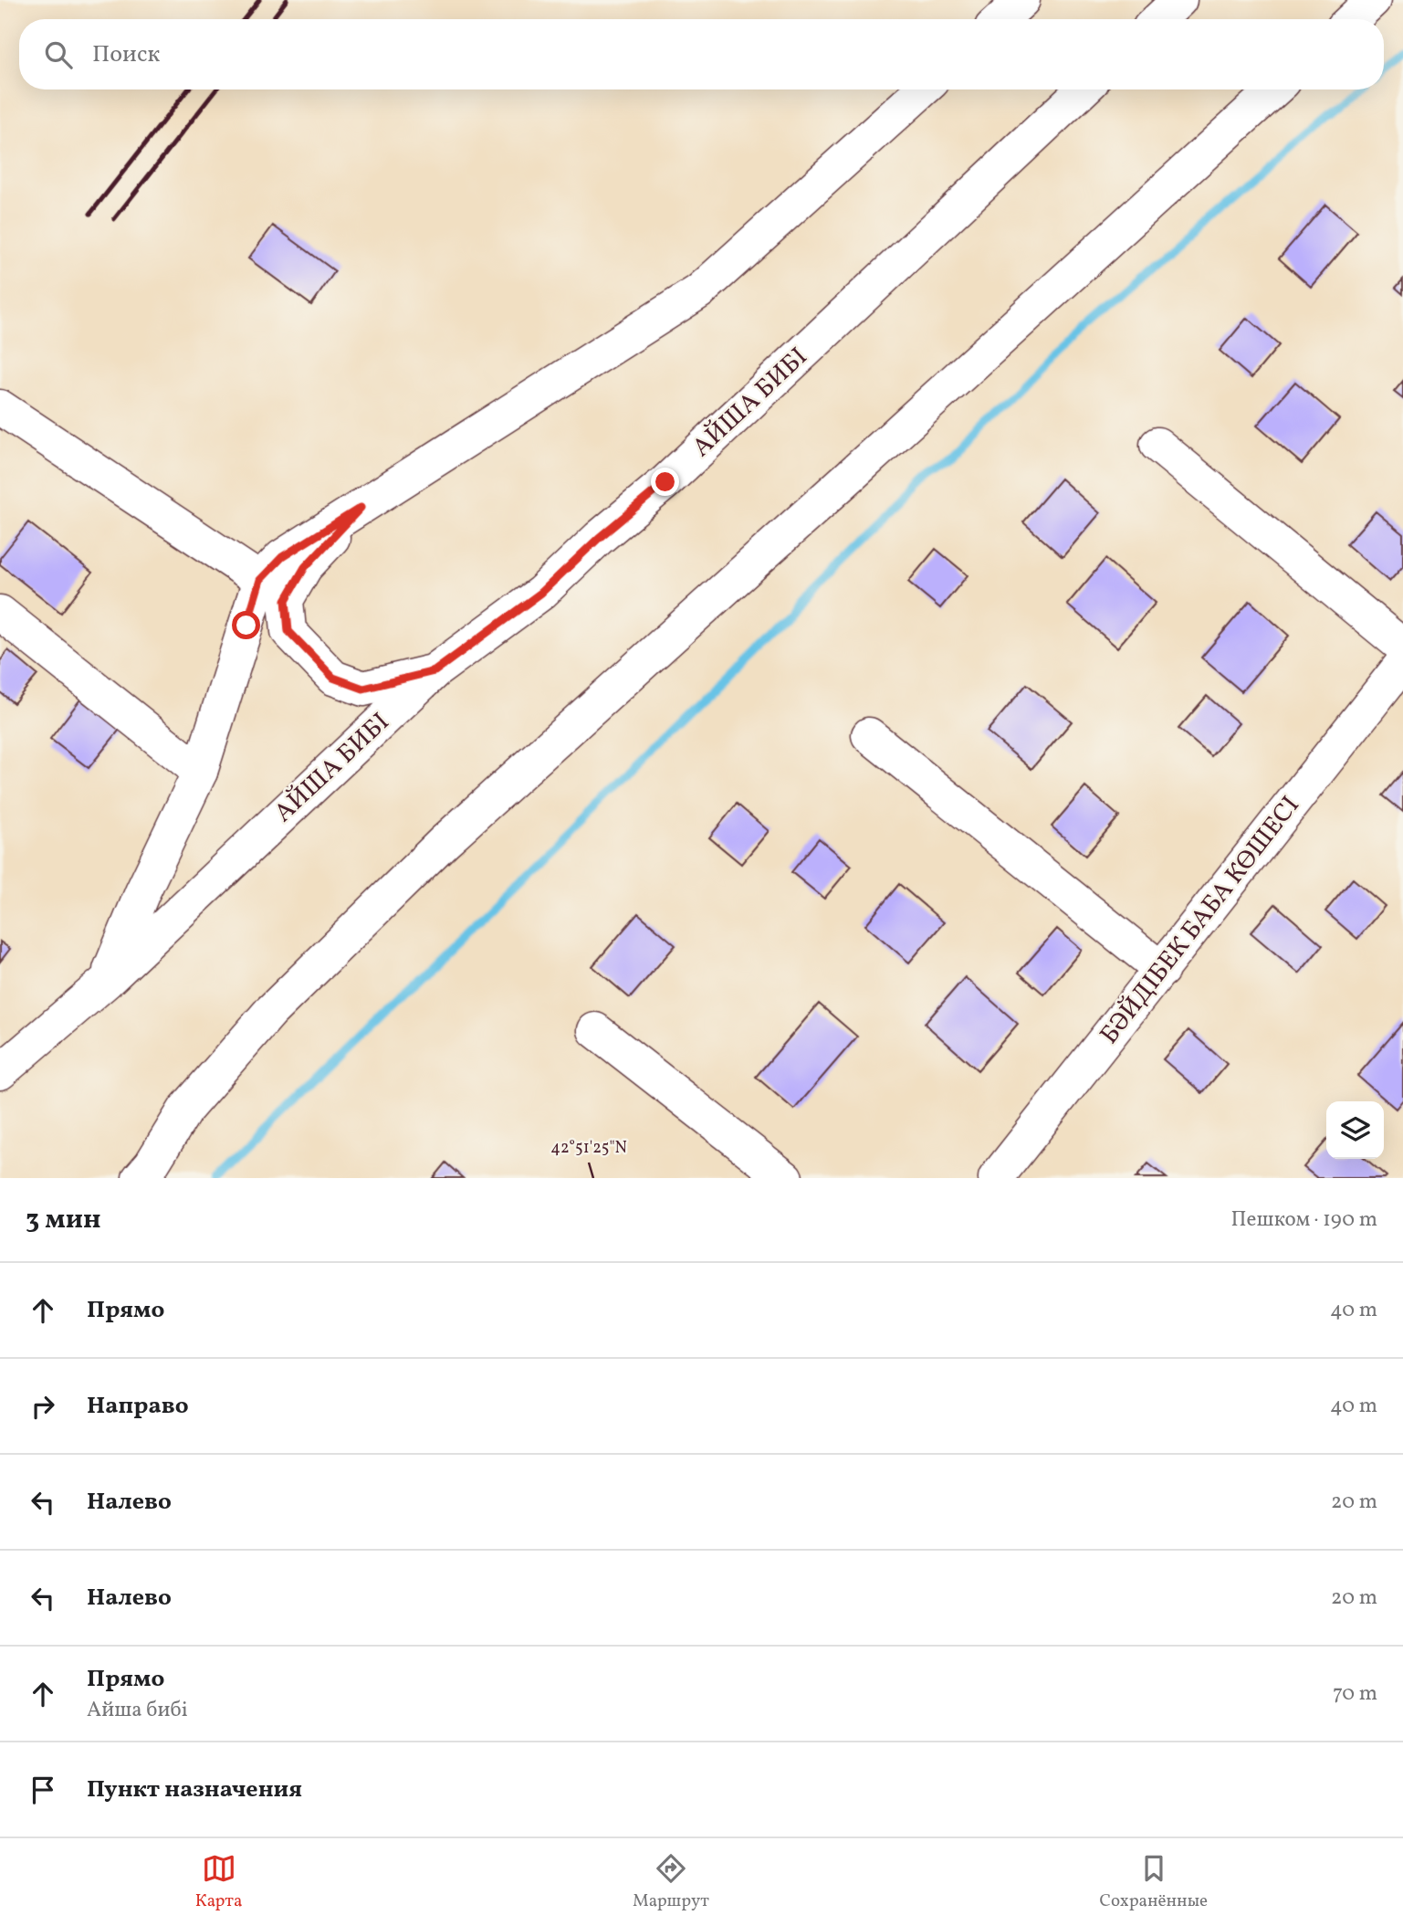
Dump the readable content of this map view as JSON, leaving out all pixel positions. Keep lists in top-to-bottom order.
{
  "streets": {
    "main road": ["АЙША БИБІ", "БӘЙДІБЕК БАБА КӨШЕСІ"]
  },
  "page": {
    "search": "Поиск",
    "heading": ["3 мин", "Пешком · 190 m"],
    "list": [
      ["Прямо", "40 m"],
      ["Направо", "40 m"],
      ["Налево", "20 m"],
      ["Налево", "20 m"],
      ["Прямо", "Айша бибі", "70 m"],
      "Пункт назначения"
    ],
    "nav": ["Карта", "Маршрут", "Сохранённые"]
  },
  "coordinates": ["42°51'25\"N"]
}
